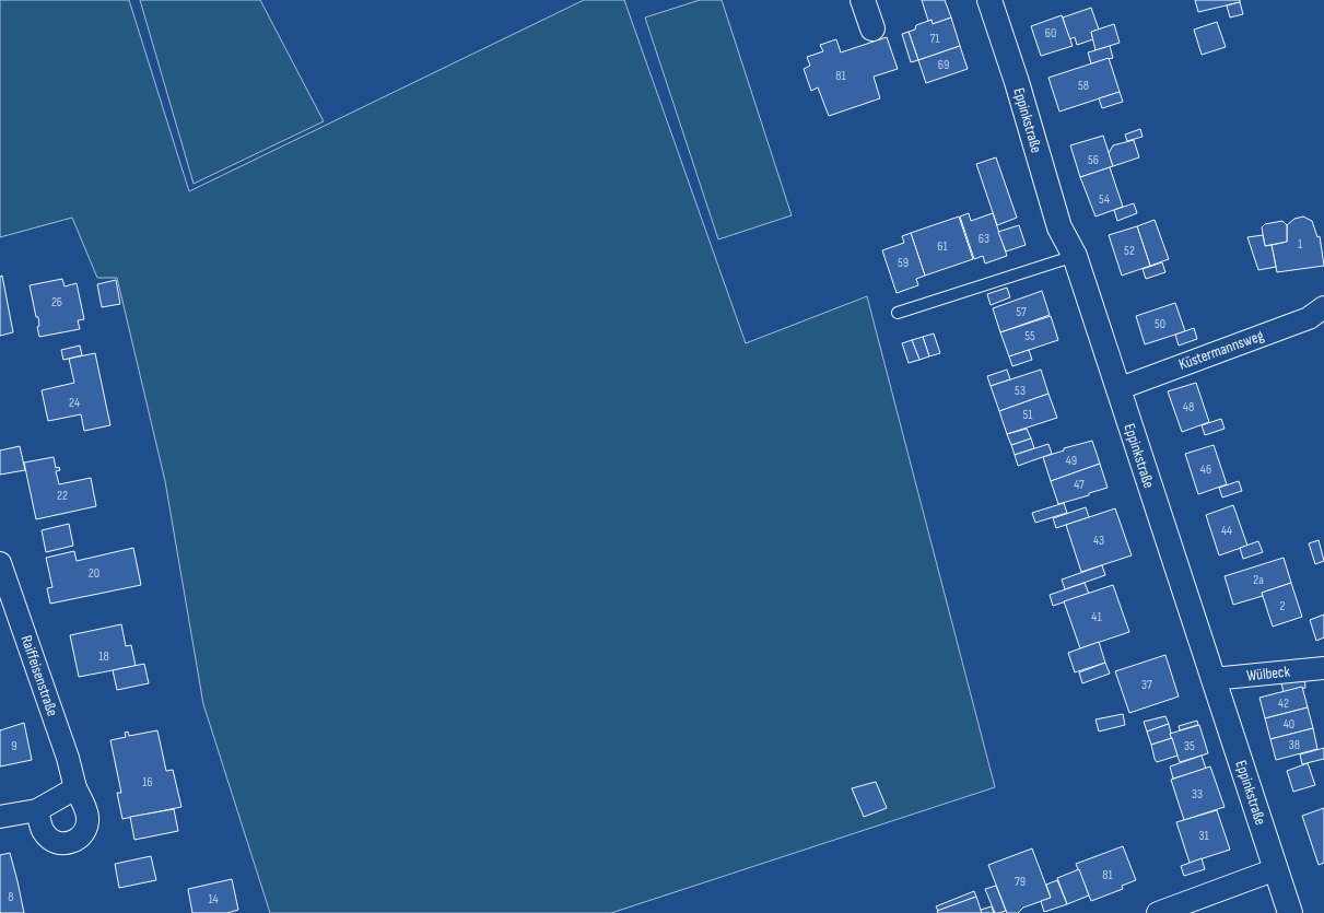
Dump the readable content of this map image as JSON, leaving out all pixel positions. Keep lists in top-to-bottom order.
{
  "streets": {
    "street": [
      "Eppinkstraße",
      "Küstermannsweg",
      "Wülbeck",
      "Raiffeisenstraße"
    ]
  },
  "crossings": [
    ["Eppinkstraße", "Küstermannsweg"],
    ["Eppinkstraße", "Wülbeck"]
  ],
  "house_numbers": [
    "60",
    "71",
    "69",
    "81",
    "58",
    "56",
    "54",
    "63",
    "1",
    "61",
    "52",
    "59",
    "26",
    "57",
    "50",
    "55",
    "53",
    "24",
    "48",
    "51",
    "49",
    "46",
    "47",
    "22",
    "44",
    "43",
    "20",
    "2a",
    "2",
    "41",
    "18",
    "37",
    "42",
    "40",
    "38",
    "9",
    "35",
    "16",
    "33",
    "31",
    "81",
    "79",
    "8",
    "14"
  ]
}
